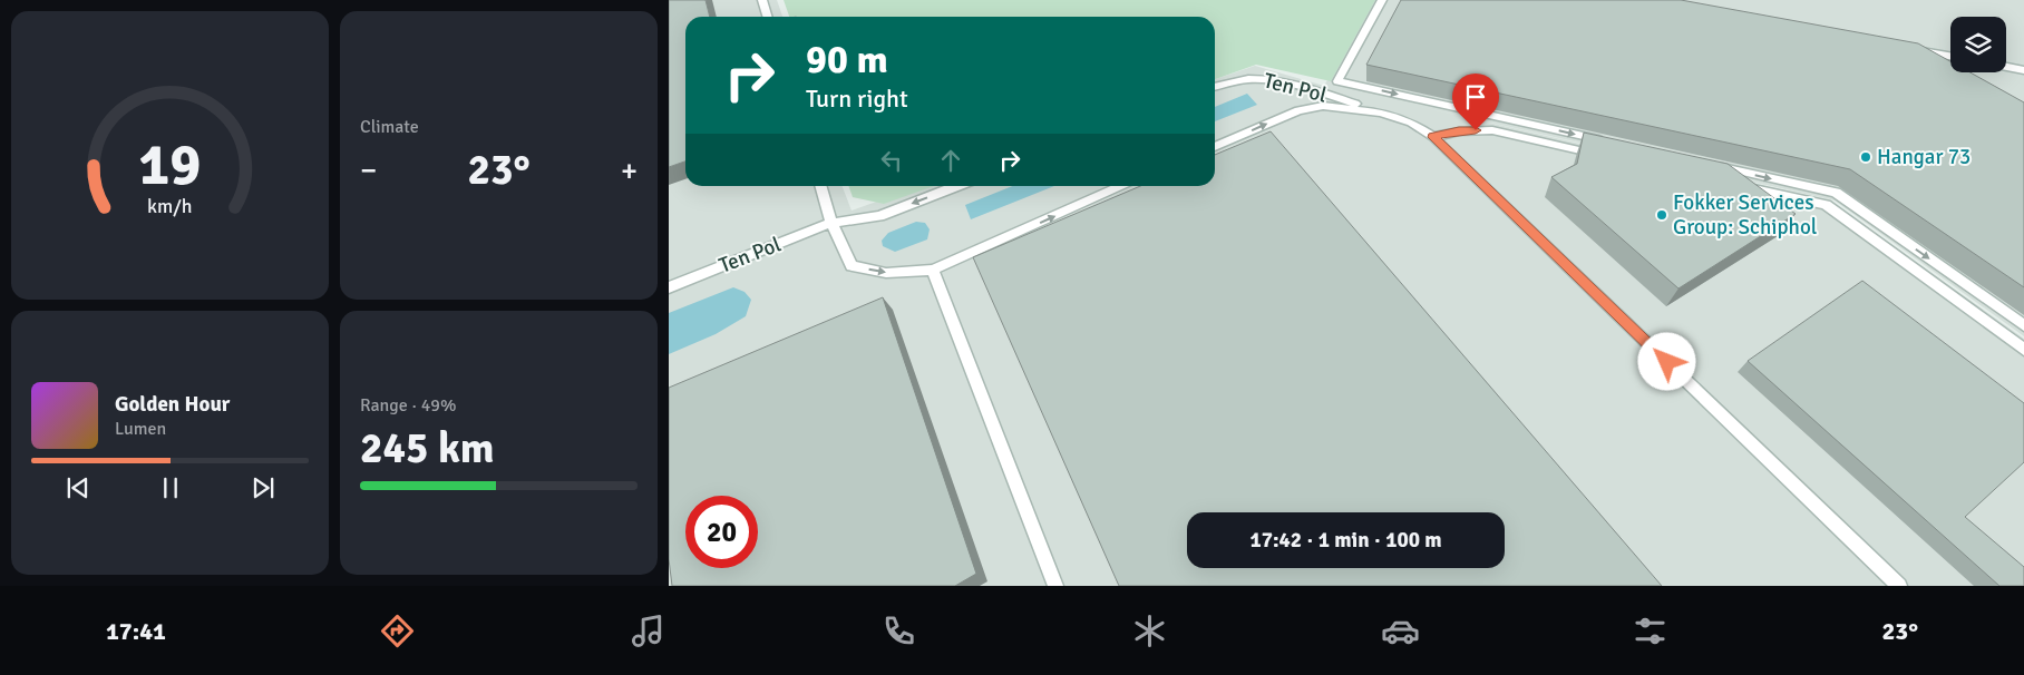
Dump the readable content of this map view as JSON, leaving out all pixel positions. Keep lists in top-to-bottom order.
{
  "streets": {
    "lane": ["Ten Pol"]
  },
  "places": ["Hangar 73", "Fokker Services Group: Schiphol"],
  "page": {
    "tile": [
      "Climate",
      ["Range · 49%", "245 km"]
    ],
    "turn": ["90 m", "Turn right"],
    "heat": ["−", "23°", "+"],
    "song": ["Golden Hour", "Lumen"],
    "limit": "20",
    "trip": "17:42 · 1 min · 100 m",
    "tabs": ["17:41", "23°"],
    "gauge": ["19", "km/h"]
  }
}
